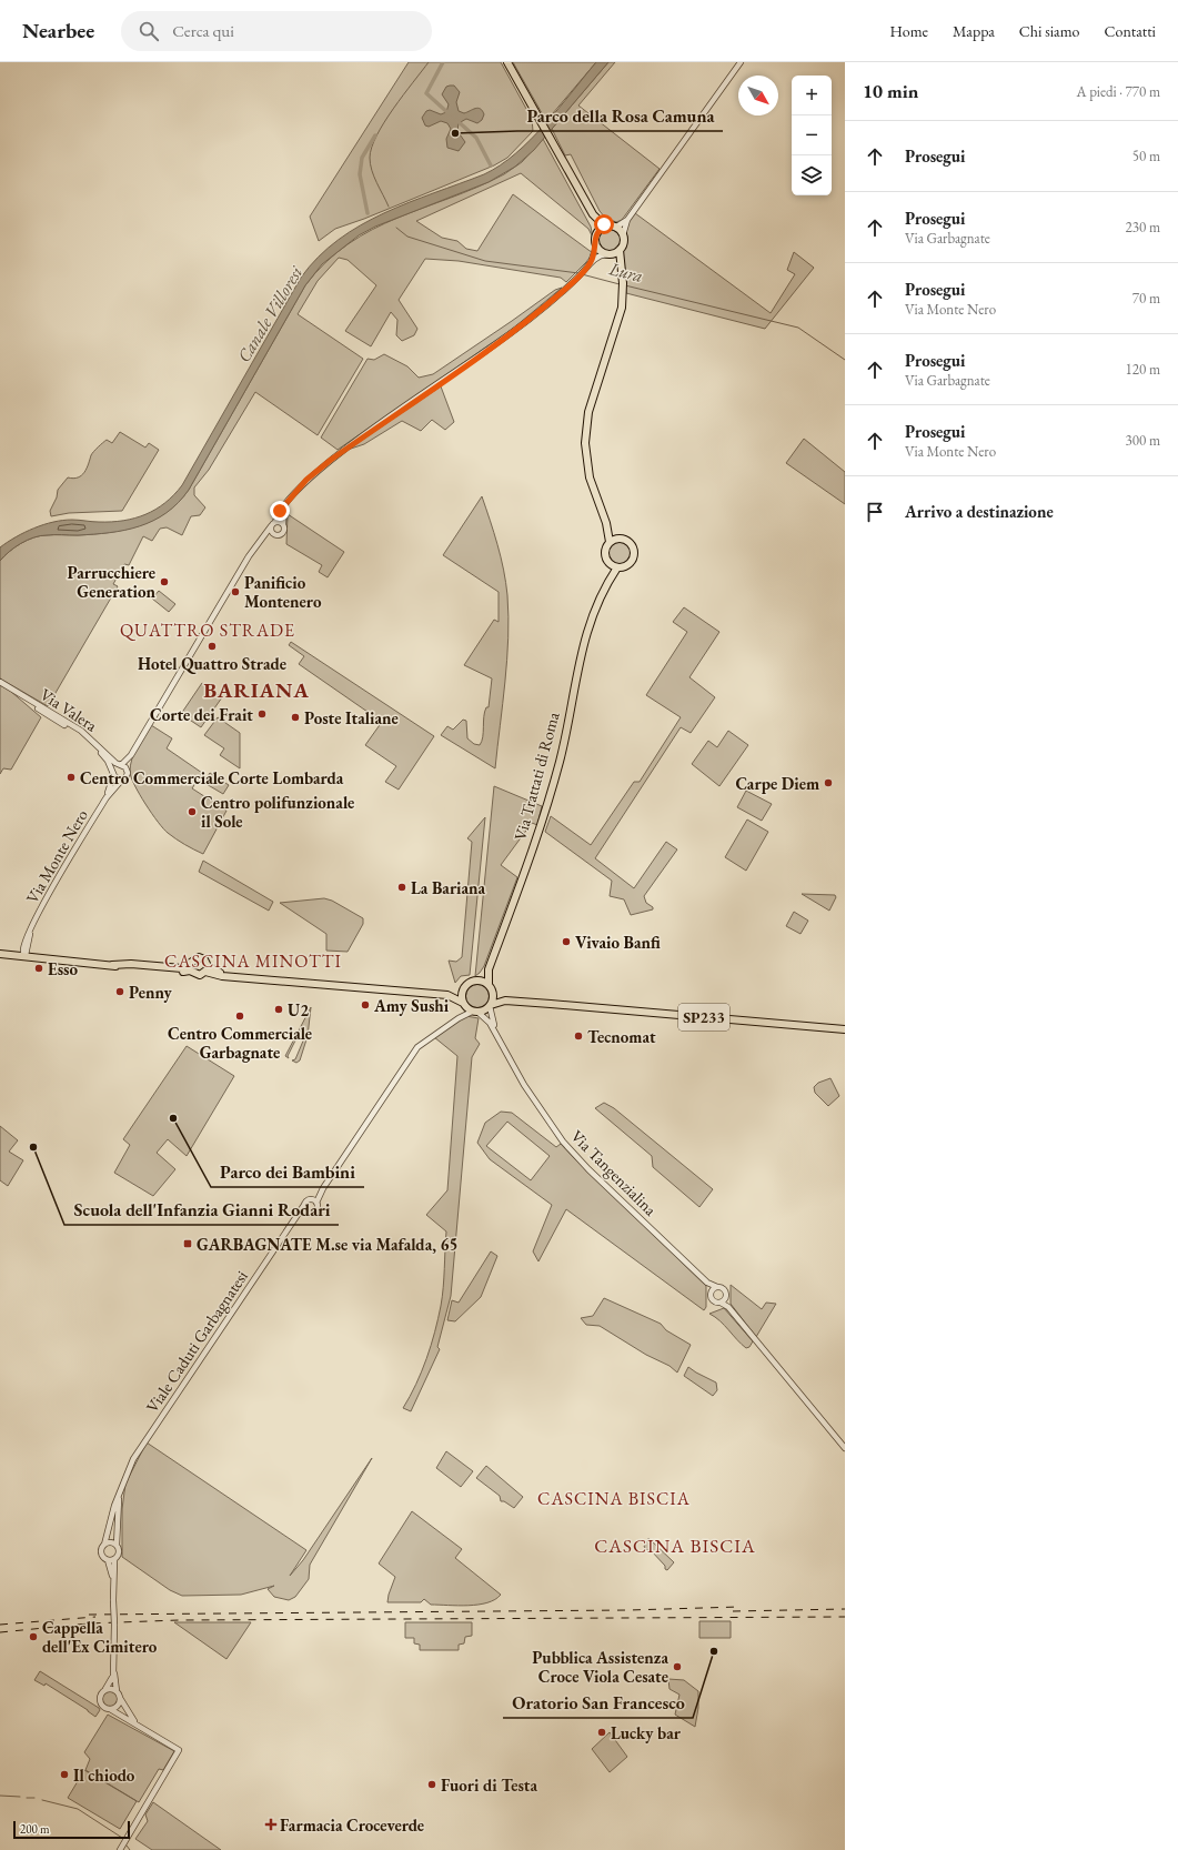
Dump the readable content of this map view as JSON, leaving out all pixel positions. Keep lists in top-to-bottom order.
{
  "streets": {
    "main road": ["Via Trattati di Roma", "SP233"],
    "street": [
      "Via Valera",
      "Via Monte Nero",
      "Via Tangenzialina",
      "Viale Caduti Garbagnatesi"
    ]
  },
  "crossings": [
    ["Via Valera", "Via Monte Nero"],
    ["Via Trattati di Roma", "Via Tangenzialina"]
  ],
  "districts": [
    "QUATTRO STRADE",
    "BARIANA",
    "CASCINA MINOTTI",
    "CASCINA BISCIA",
    "CASCINA BISCIA"
  ],
  "water": ["Lura", "Canale Villoresi"],
  "places": {
    "other": [
      "Parco della Rosa Camuna",
      "Parrucchiere Generation",
      "Panificio Montenero",
      "Hotel Quattro Strade",
      "Corte dei Frait",
      "Poste Italiane",
      "Centro Commerciale Corte Lombarda",
      "Carpe Diem",
      "Centro polifunzionale il Sole",
      "La Bariana",
      "Vivaio Banfi",
      "Esso",
      "Penny",
      "Amy Sushi",
      "U2",
      "Centro Commerciale Garbagnate",
      "Tecnomat",
      "Parco dei Bambini",
      "Scuola dell'Infanzia Gianni Rodari",
      "Cappella dell'Ex Cimitero",
      "Oratorio San Francesco",
      "Pubblica Assistenza Croce Viola Cesate",
      "Lucky bar",
      "Il chiodo",
      "Fuori di Testa"
    ],
    "transit": ["GARBAGNATE M.se via Mafalda, 65"],
    "health": ["Farmacia Croceverde"]
  },
  "scale_bar": "200 m",
  "north": "bottom right",
  "page": {
    "header": "Nearbee",
    "search": "Cerca qui",
    "nav": [
      "Home",
      "Mappa",
      "Chi siamo",
      "Contatti"
    ],
    "heading": ["10 min", "A piedi · 770 m"],
    "map_buttons": ["+", "−"],
    "list": [
      ["Prosegui", "50 m"],
      ["Prosegui", "Via Garbagnate", "230 m"],
      ["Prosegui", "Via Monte Nero", "70 m"],
      ["Prosegui", "Via Garbagnate", "120 m"],
      ["Prosegui", "Via Monte Nero", "300 m"],
      "Arrivo a destinazione"
    ],
    "scale": "200 m"
  }
}
